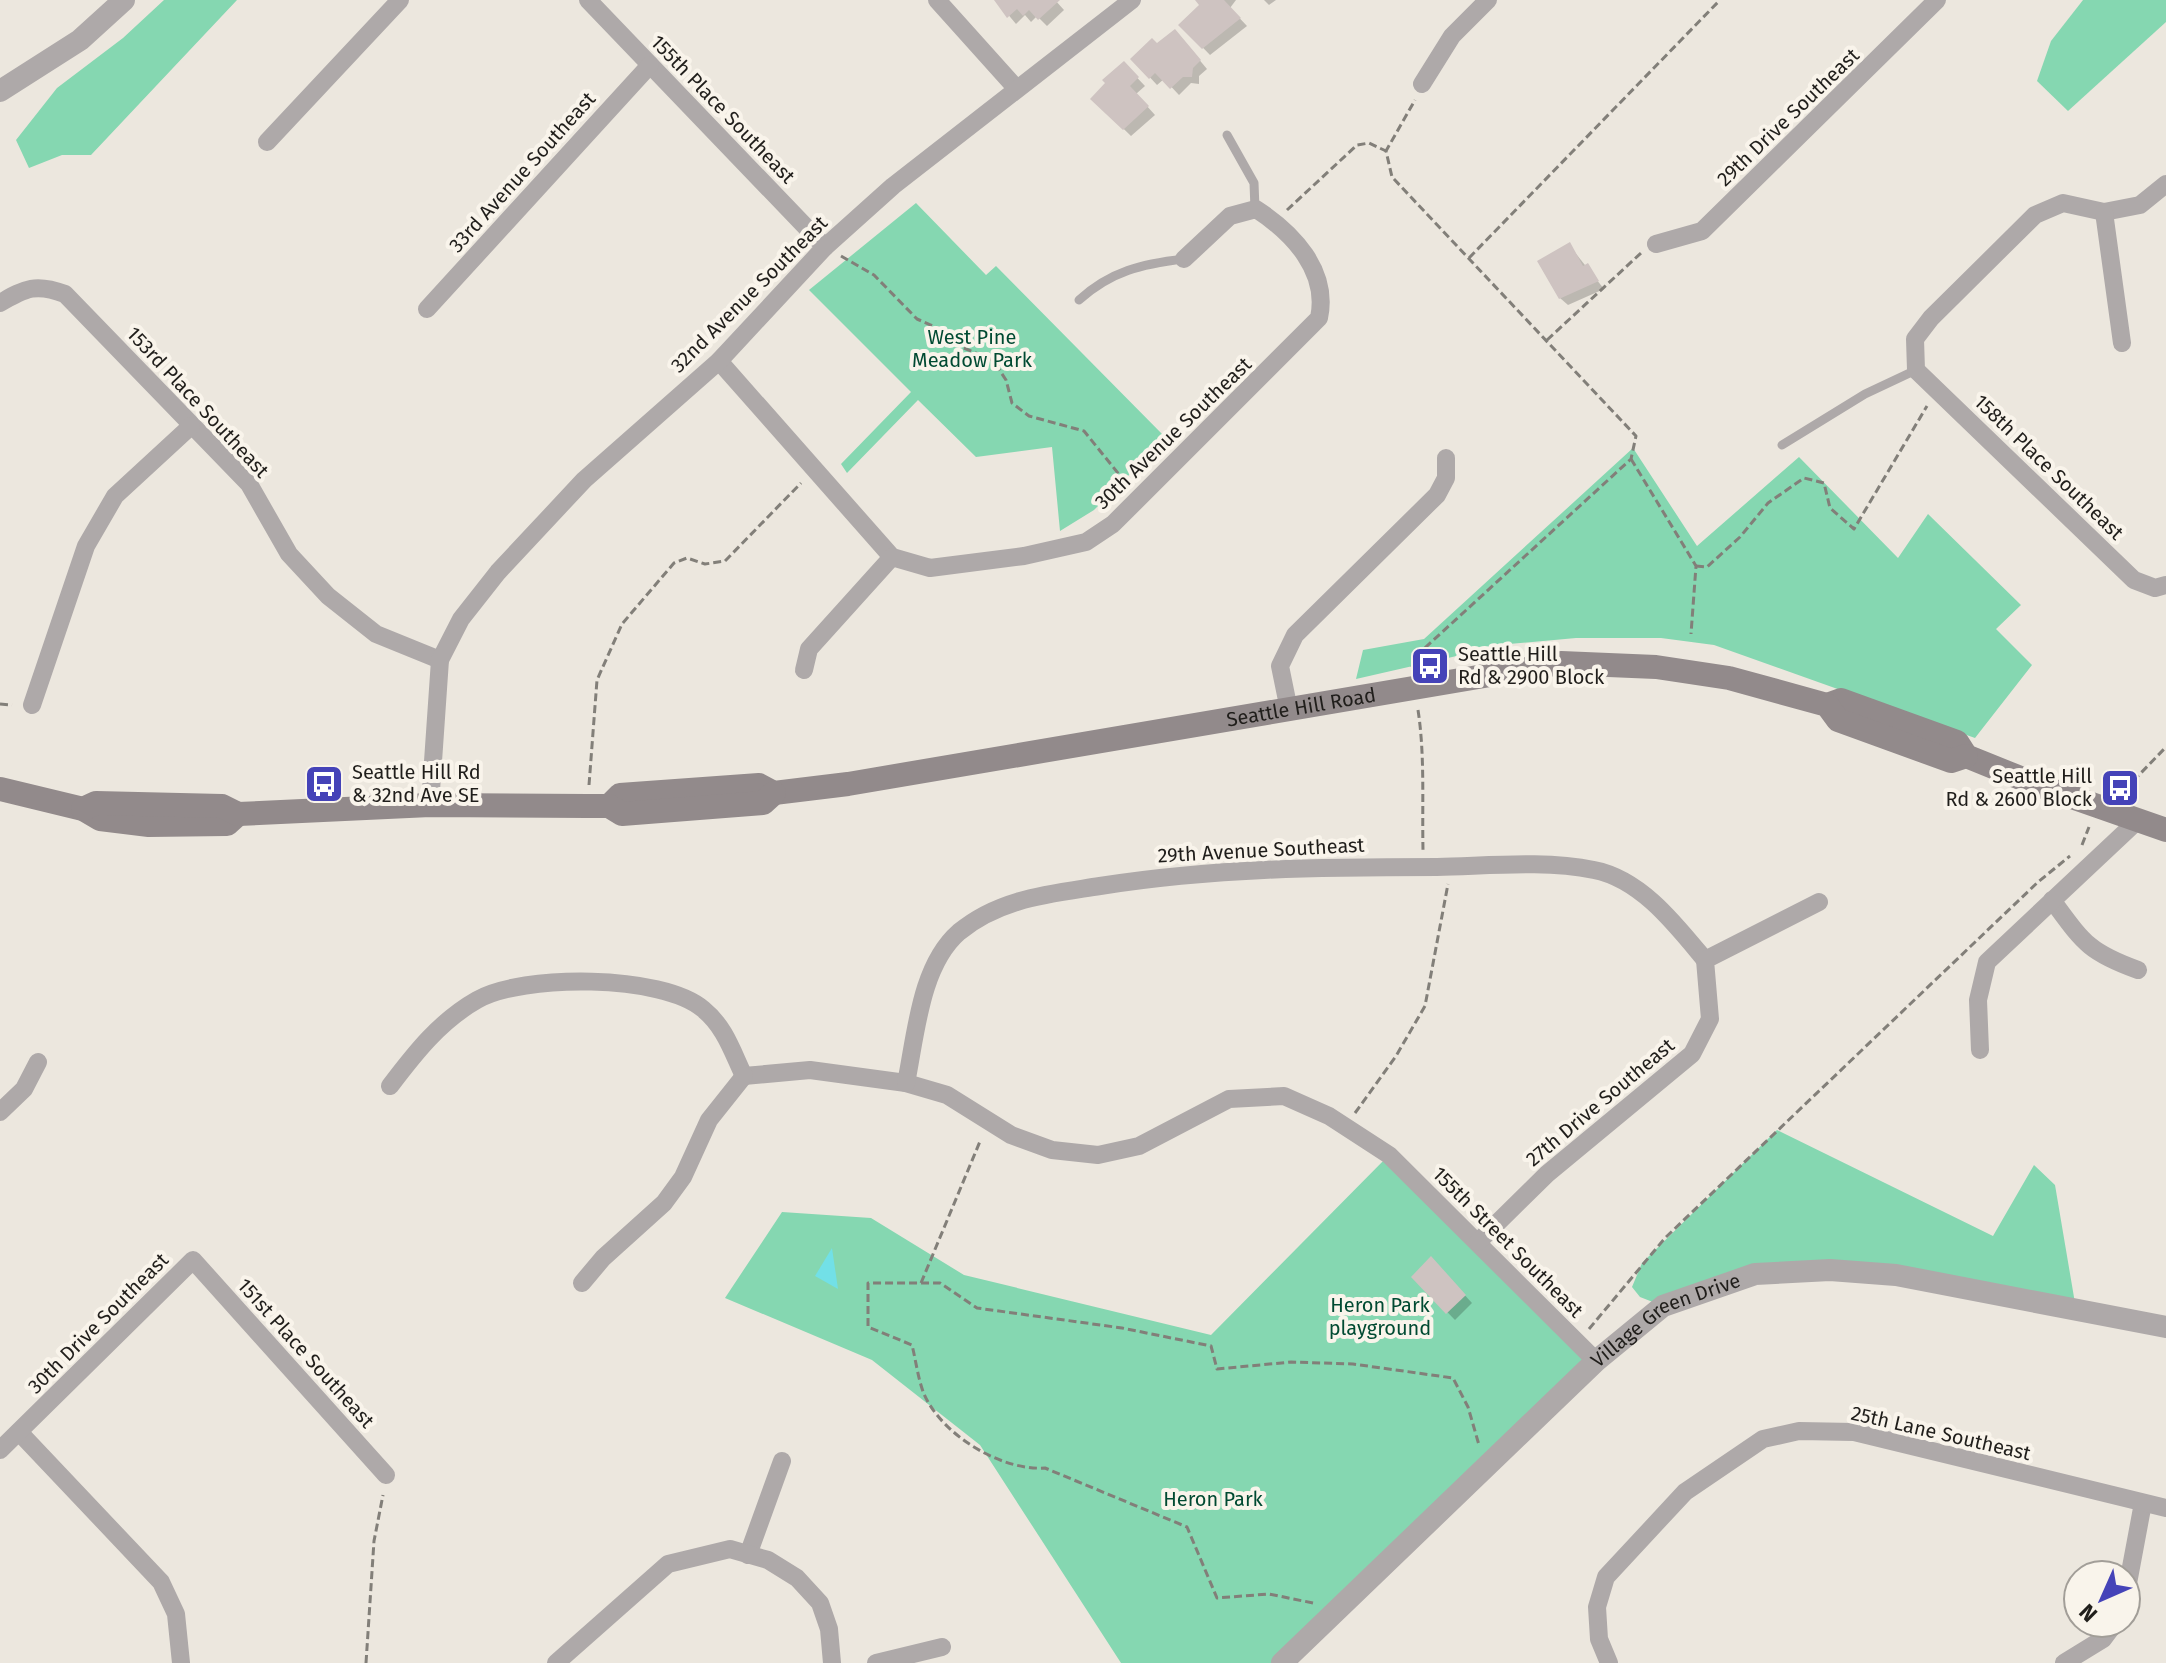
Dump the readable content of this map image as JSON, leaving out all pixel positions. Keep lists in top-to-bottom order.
{
  "streets": {
    "main road": ["Seattle Hill Road"],
    "street": [
      "155th Place Southeast",
      "29th Drive Southeast",
      "33rd Avenue Southeast",
      "32nd Avenue Southeast",
      "153rd Place Southeast",
      "30th Avenue Southeast",
      "158th Place Southeast",
      "29th Avenue Southeast",
      "27th Drive Southeast",
      "155th Street Southeast",
      "30th Drive Southeast",
      "Village Green Drive",
      "151st Place Southeast",
      "25th Lane Southeast"
    ]
  },
  "crossings": [
    ["155th Place Southeast", "33rd Avenue Southeast"],
    ["155th Place Southeast", "32nd Avenue Southeast"],
    ["32nd Avenue Southeast", "153rd Place Southeast"],
    ["32nd Avenue Southeast", "Seattle Hill Road"],
    ["29th Avenue Southeast", "27th Drive Southeast"],
    ["29th Avenue Southeast", "155th Street Southeast"],
    ["27th Drive Southeast", "155th Street Southeast"],
    ["155th Street Southeast", "Village Green Drive"],
    ["30th Drive Southeast", "151st Place Southeast"]
  ],
  "parks": ["West Pine Meadow Park", "Heron Park playground", "Heron Park"],
  "places": {
    "bus stop": ["Seattle Hill Rd & 2900 Block", "Seattle Hill Rd & 32nd Ave SE", "Seattle Hill Rd & 2600 Block"]
  },
  "north": "bottom left"
}
